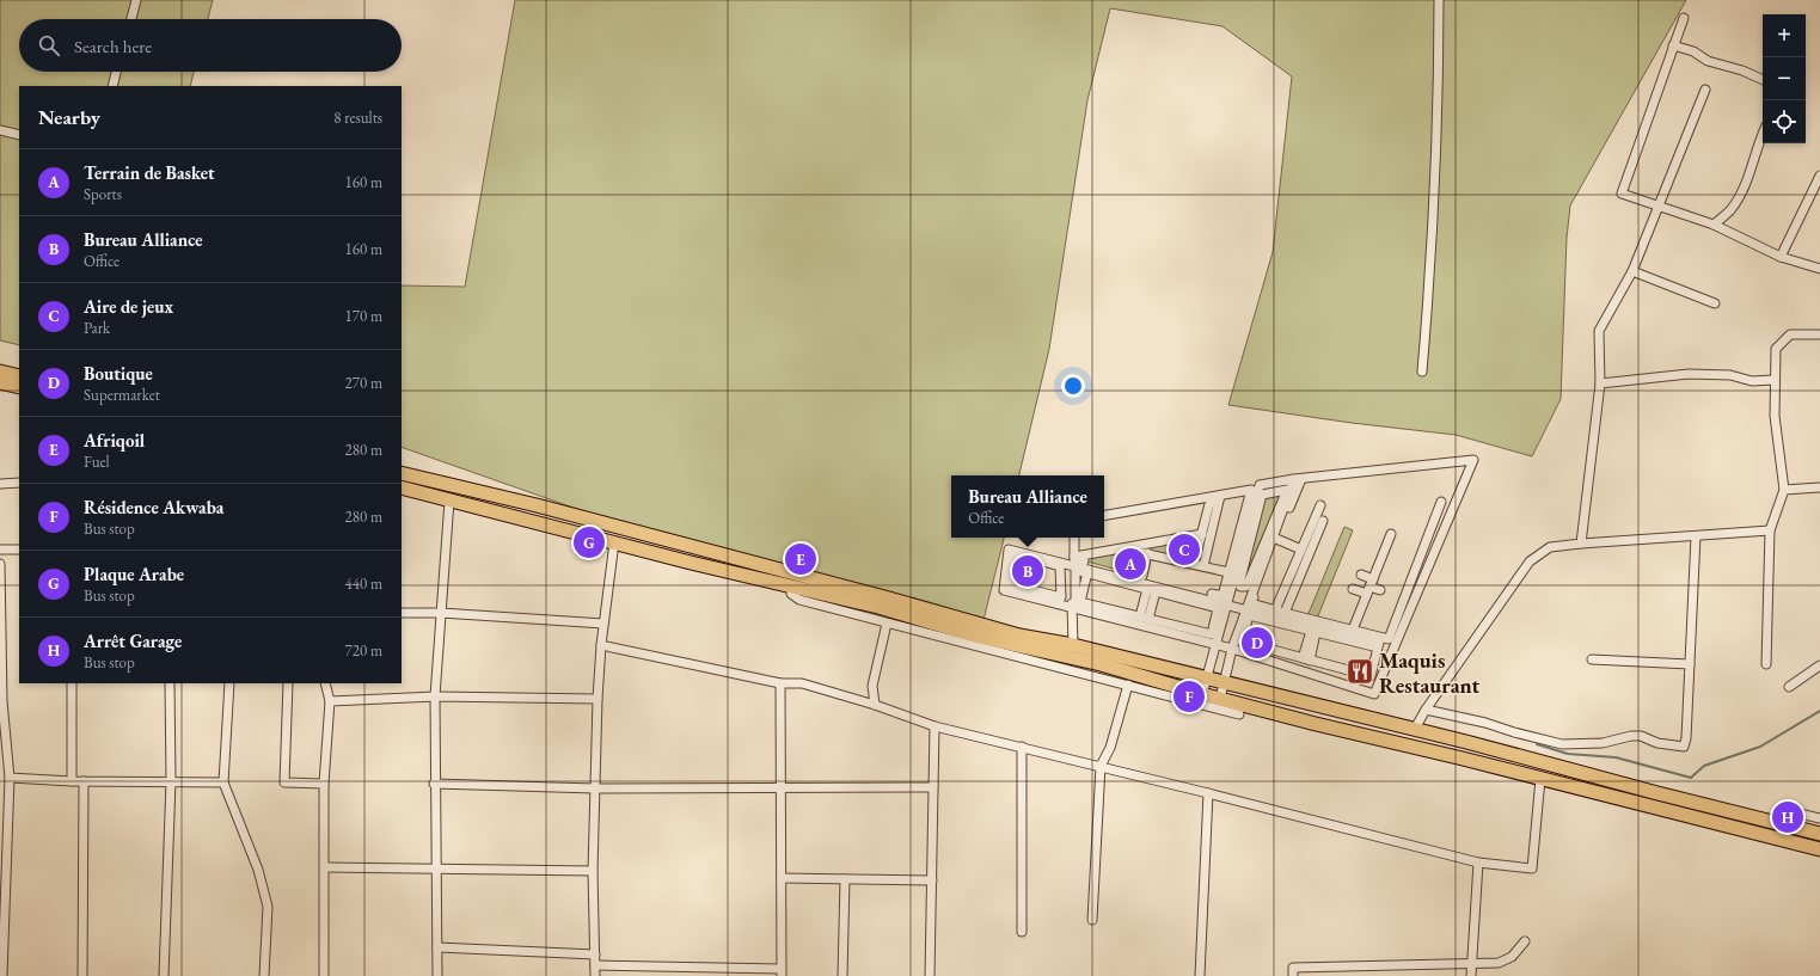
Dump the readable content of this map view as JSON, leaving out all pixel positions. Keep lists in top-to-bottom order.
{
  "places": {
    "restaurant": ["Maquis Restaurant"]
  },
  "page": {
    "map_buttons": ["+", "−"],
    "search": "Search here",
    "heading": ["Nearby", "8 results"],
    "list": [
      {
        "mark": "A",
        "name": "Terrain de Basket",
        "note": "Sports",
        "value": "160 m"
      },
      {
        "mark": "B",
        "name": "Bureau Alliance",
        "note": "Office",
        "value": "160 m"
      },
      {
        "mark": "C",
        "name": "Aire de jeux",
        "note": "Park",
        "value": "170 m"
      },
      {
        "mark": "D",
        "name": "Boutique",
        "note": "Supermarket",
        "value": "270 m"
      },
      {
        "mark": "E",
        "name": "Afriqoil",
        "note": "Fuel",
        "value": "280 m"
      },
      {
        "mark": "F",
        "name": "Résidence Akwaba",
        "note": "Bus stop",
        "value": "280 m"
      },
      {
        "mark": "G",
        "name": "Plaque Arabe",
        "note": "Bus stop",
        "value": "440 m"
      },
      {
        "mark": "H",
        "name": "Arrêt Garage",
        "note": "Bus stop",
        "value": "720 m"
      }
    ],
    "popup": ["Bureau Alliance", "Office"],
    "pins": [
      "G",
      "C",
      "E",
      "A",
      "B",
      "D",
      "F",
      "H"
    ]
  }
}
